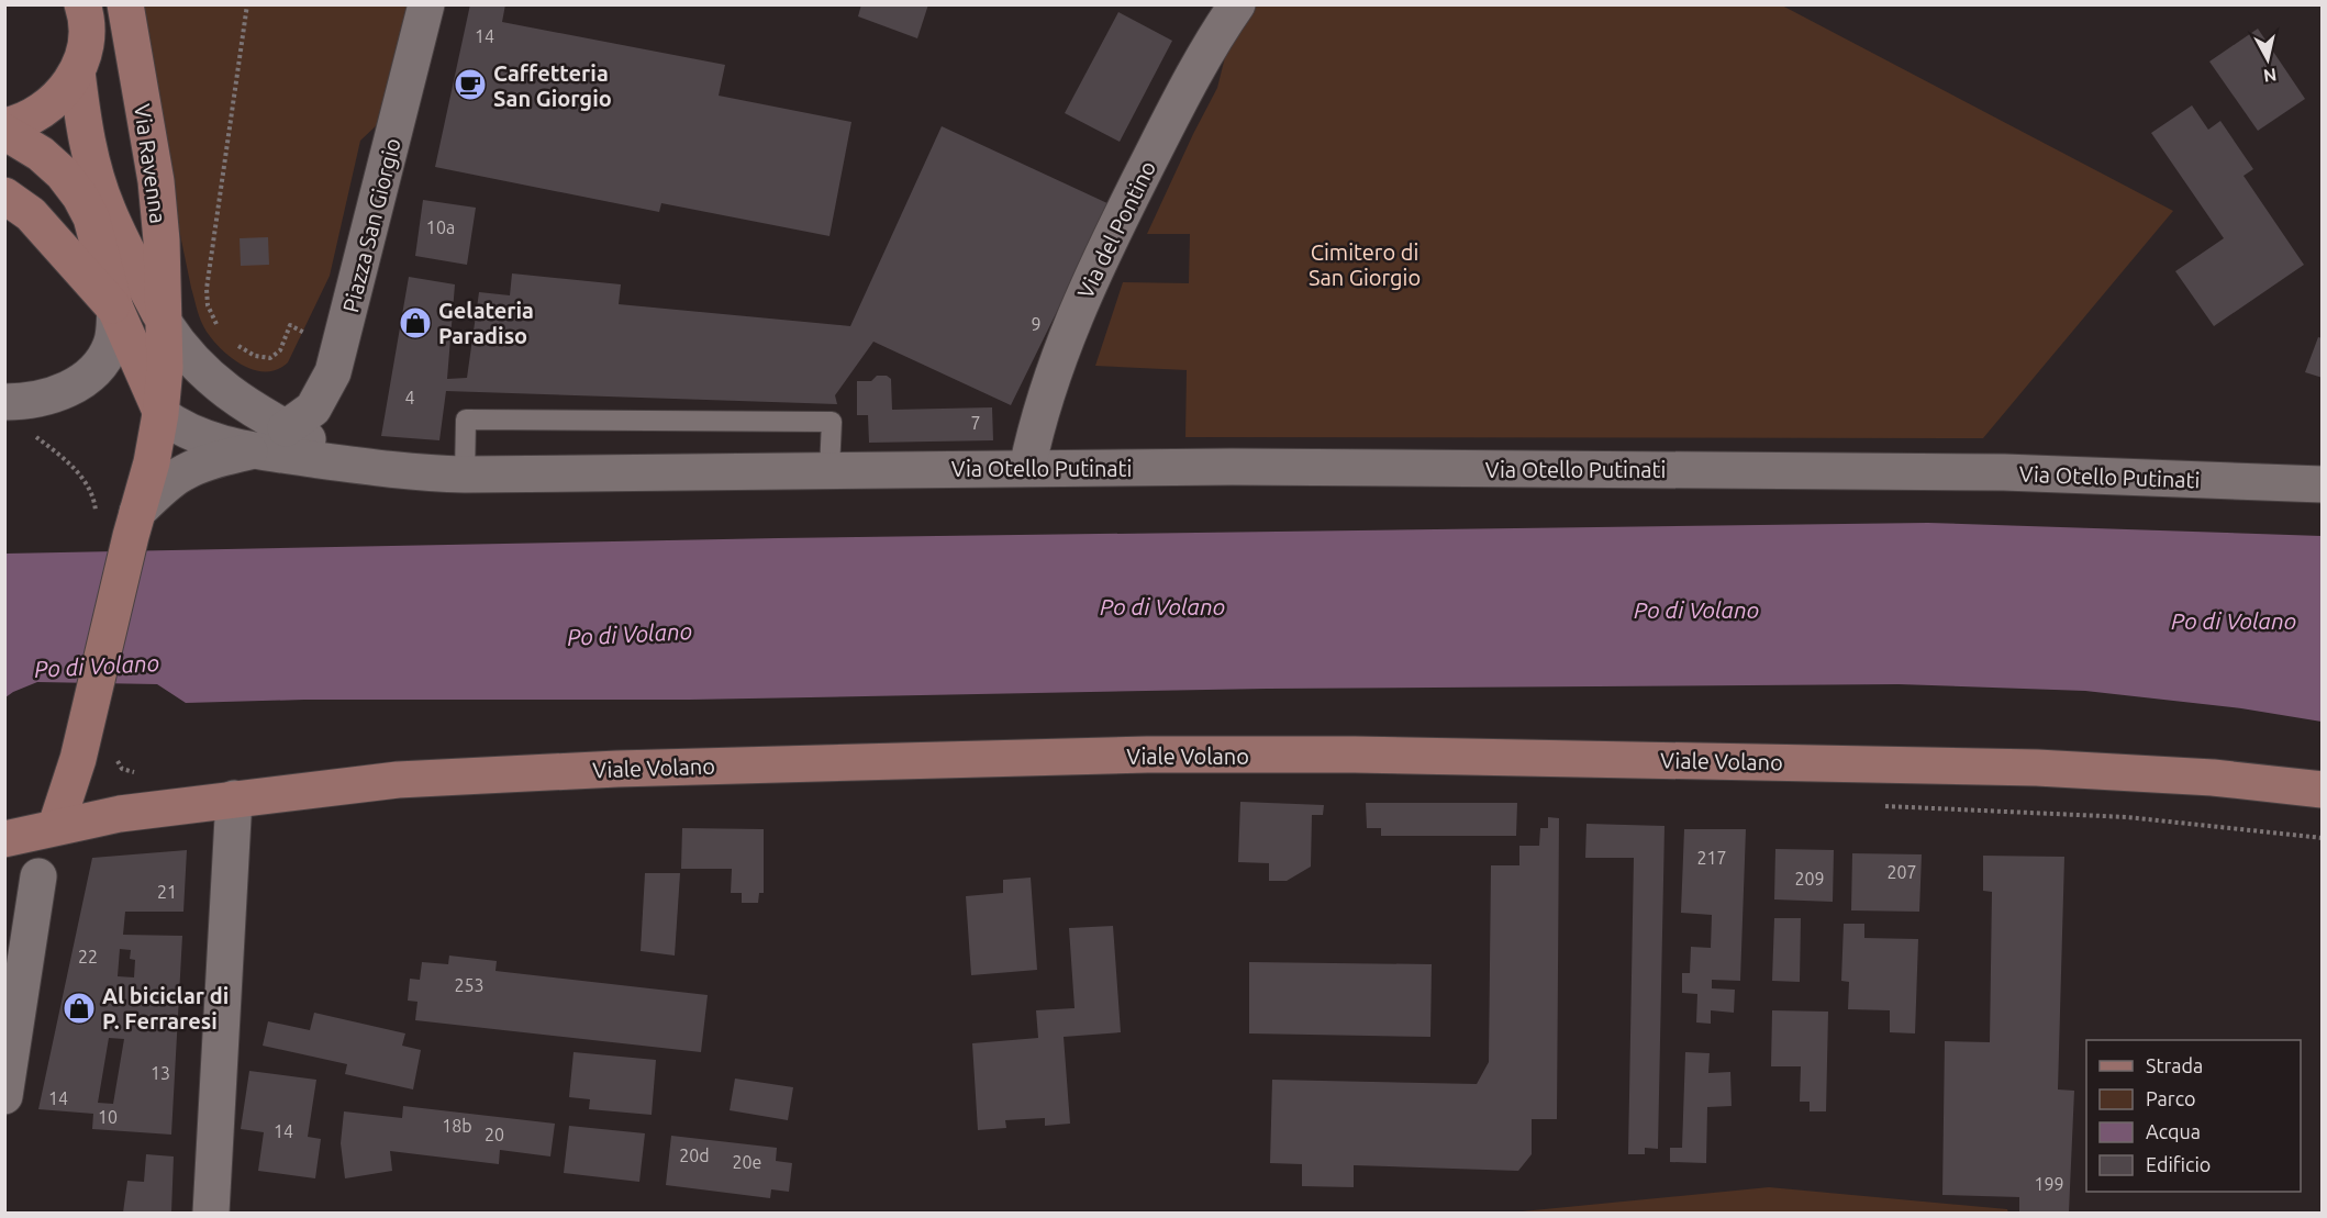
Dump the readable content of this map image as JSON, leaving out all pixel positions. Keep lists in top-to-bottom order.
{
  "streets": {
    "main road": ["Via Ravenna", "Viale Volano"],
    "street": ["Piazza San Giorgio", "Via del Pontino", "Via Otello Putinati"]
  },
  "crossings": [
    ["Via Ravenna", "Via Otello Putinati"],
    ["Via Ravenna", "Viale Volano"],
    ["Piazza San Giorgio", "Via Otello Putinati"],
    ["Via del Pontino", "Via Otello Putinati"]
  ],
  "water": ["Po di Volano"],
  "parks": ["Cimitero di San Giorgio"],
  "places": {
    "cafe": ["Caffetteria San Giorgio"],
    "shop": ["Gelateria Paradiso", "Al biciclar di P. Ferraresi"]
  },
  "house_numbers": [
    "14",
    "10a",
    "9",
    "4",
    "7",
    "217",
    "207",
    "209",
    "21",
    "22",
    "253",
    "13",
    "14",
    "10",
    "18b",
    "14",
    "20",
    "20d",
    "20e",
    "199"
  ],
  "legend": [
    "Strada",
    "Parco",
    "Acqua",
    "Edificio"
  ],
  "north": "bottom"
}
